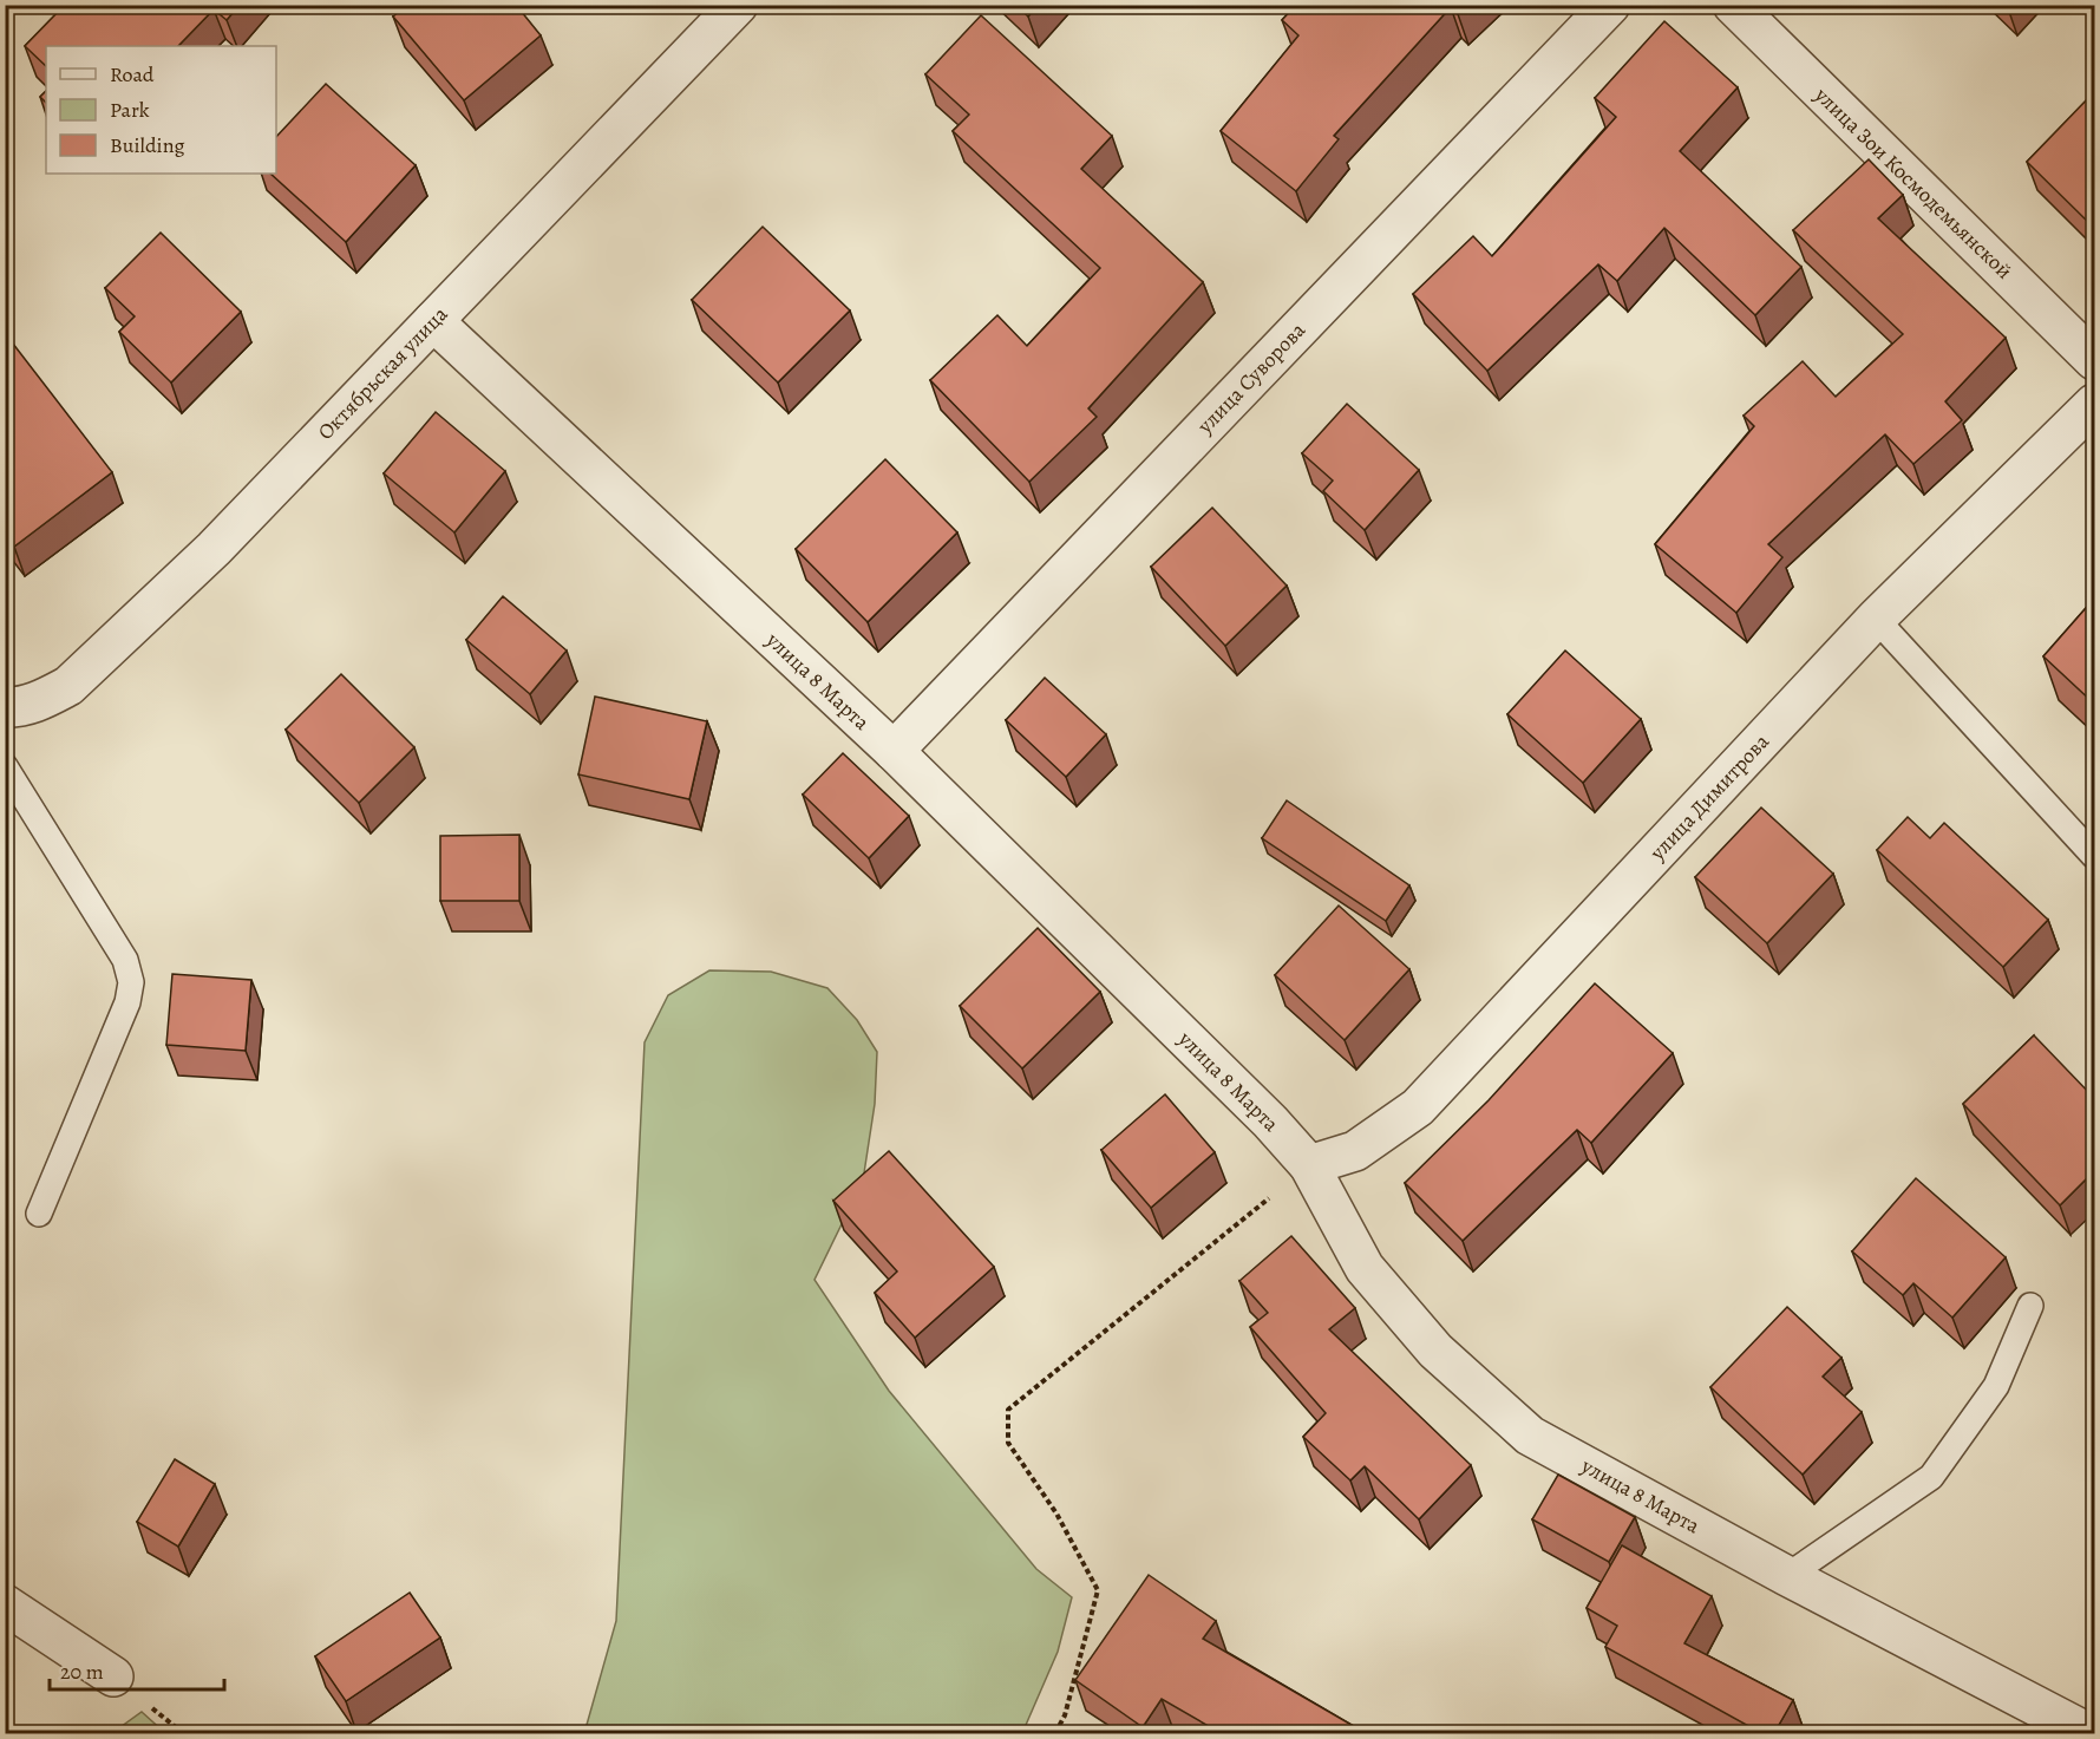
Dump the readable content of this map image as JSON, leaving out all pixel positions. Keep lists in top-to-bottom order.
{
  "streets": {
    "street": [
      "улица Зои Космодемьянской",
      "Октябрьская улица",
      "улица Суворова",
      "улица 8 Марта",
      "улица Димитрова"
    ]
  },
  "crossings": [
    ["Октябрьская улица", "улица 8 Марта"],
    ["улица Суворова", "улица 8 Марта"],
    ["улица 8 Марта", "улица Димитрова"]
  ],
  "legend": ["Road", "Park", "Building"],
  "scale_bar": "20 m"
}
